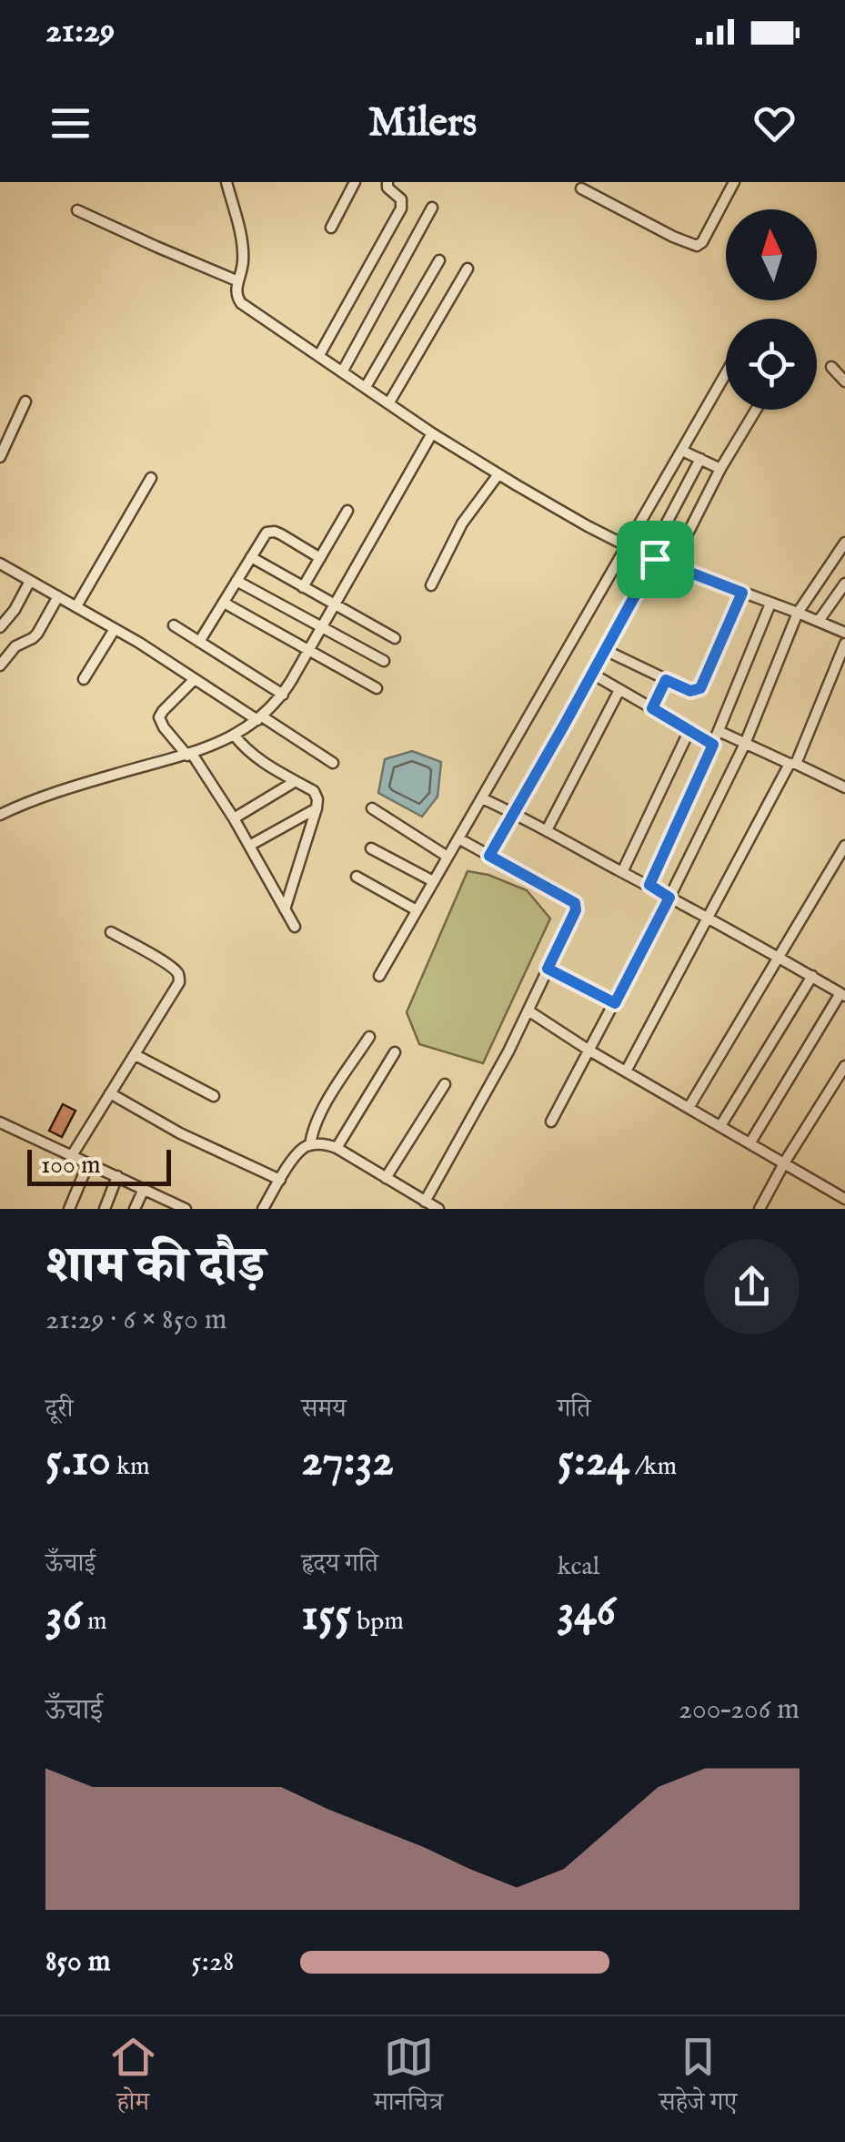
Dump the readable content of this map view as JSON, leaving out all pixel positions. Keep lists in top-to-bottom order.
{
  "scale_bar": "100 m",
  "north": "top",
  "page": {
    "status": "21:29",
    "header": "Milers",
    "scale": "100 m",
    "heading": ["शाम की दौड़", "21:29 · 6 × 850 m"],
    "stats": [
      ["दूरी", "5.10 km"],
      ["समय", "27:32"],
      ["गति", "5:24 /km"],
      ["ऊँचाई", "36 m"],
      ["हृदय गति", "155 bpm"],
      ["kcal", "346"]
    ],
    "chart": ["ऊँचाई", "200–206 m"],
    "list": [
      {
        "name": "850 m",
        "note": "5:28"
      }
    ],
    "tabs": ["होम", "मानचित्र", "सहेजे गए"]
  }
}
